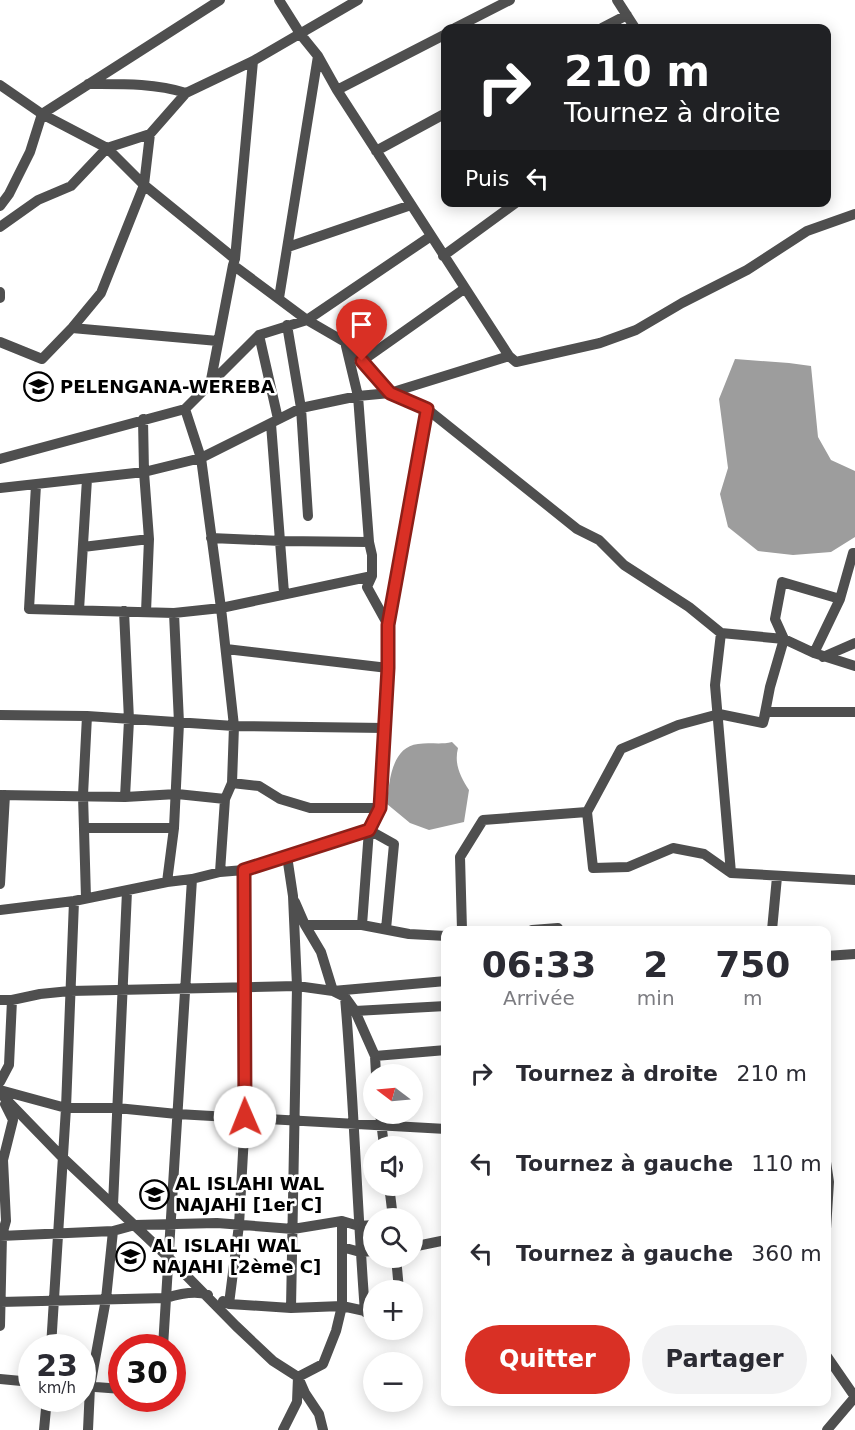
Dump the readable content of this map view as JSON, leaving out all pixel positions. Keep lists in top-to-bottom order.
{
  "places": {
    "school or university": ["PELENGANA-WEREBA", "AL ISLAHI WAL NAJAHI [1er C]", "AL ISLAHI WAL NAJAHI [2ème C]"]
  },
  "north": "left",
  "page": {
    "turn": ["210 m", "Tournez à droite"],
    "then": "Puis",
    "eta": [
      "06:33",
      "Arrivée",
      "2",
      "min",
      "750",
      "m"
    ],
    "list": [
      {
        "name": "Tournez à droite",
        "value": "210 m"
      },
      {
        "name": "Tournez à gauche",
        "value": "110 m"
      },
      {
        "name": "Tournez à gauche",
        "value": "360 m"
      }
    ],
    "map_buttons": ["+", "−"],
    "buttons": ["Quitter", "Partager"],
    "speed": "23 km/h",
    "limit": "30"
  }
}
